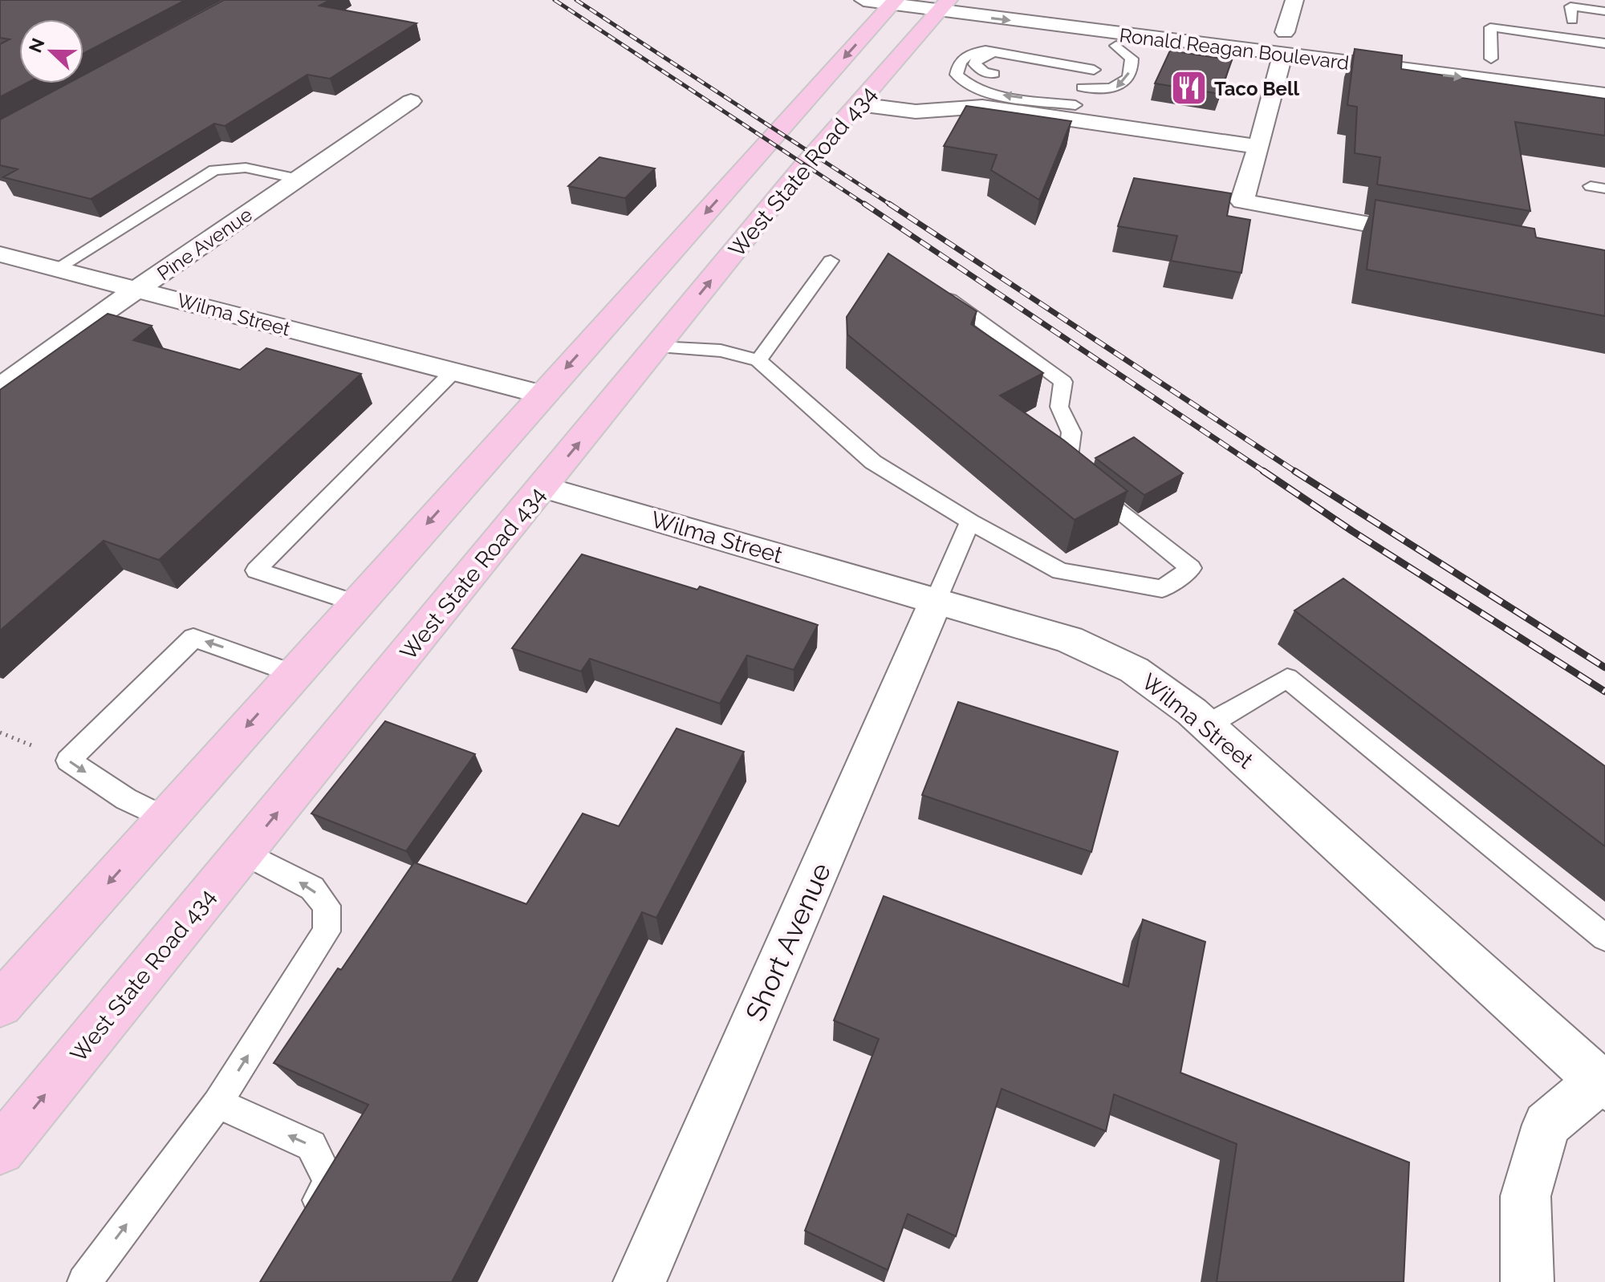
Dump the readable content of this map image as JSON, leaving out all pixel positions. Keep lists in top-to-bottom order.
{
  "streets": {
    "main road": ["West State Road 434"],
    "street": [
      "Ronald Reagan Boulevard",
      "Pine Avenue",
      "Wilma Street",
      "Short Avenue"
    ]
  },
  "crossings": [
    ["Ronald Reagan Boulevard", "West State Road 434"],
    ["West State Road 434", "Wilma Street"],
    ["Pine Avenue", "Wilma Street"],
    ["Wilma Street", "Short Avenue"]
  ],
  "one_way": ["Ronald Reagan Boulevard"],
  "places": {
    "restaurant": ["Taco Bell"]
  },
  "north": "left"
}
